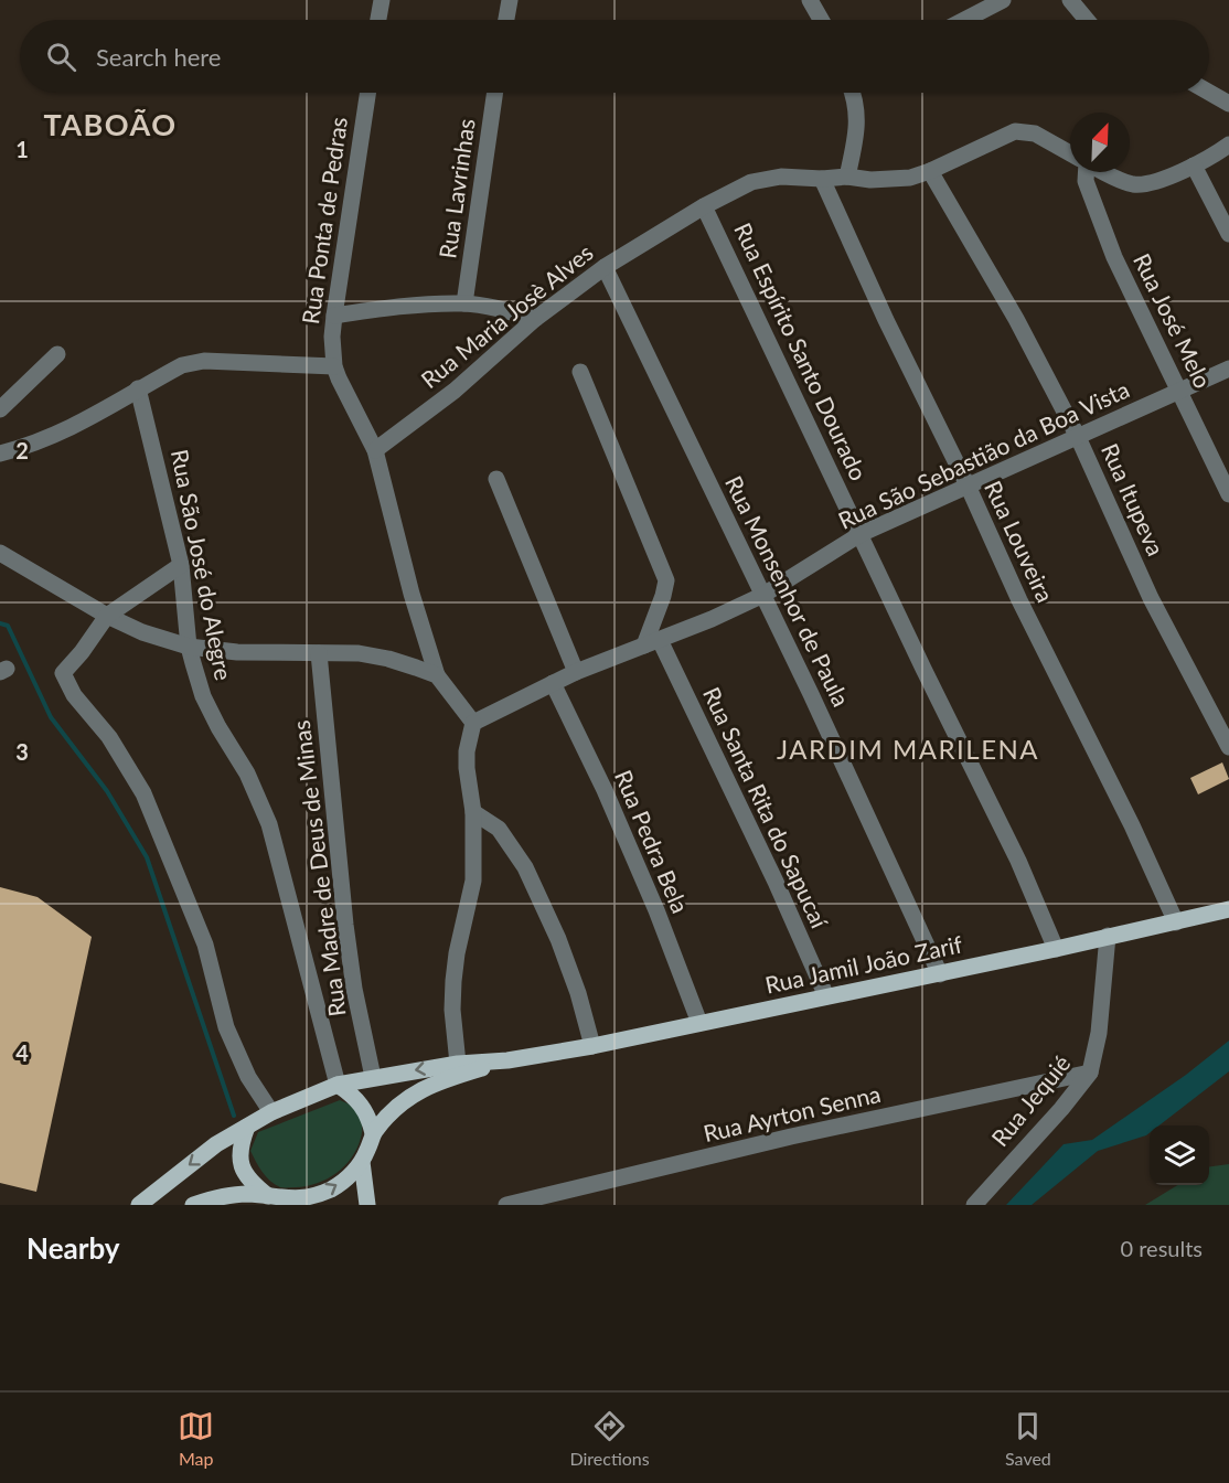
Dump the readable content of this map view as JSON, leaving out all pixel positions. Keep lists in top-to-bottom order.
{
  "streets": {
    "main road": ["Rua Jamil João Zarif"],
    "street": [
      "Rua Lavrinhas",
      "Rua Ponta de Pedras",
      "Rua Maria Josè Alves",
      "Rua José Melo",
      "Rua Espírito Santo Dourado",
      "Rua São Sebastião da Boa Vista",
      "Rua Itupeva",
      "Rua Louveira",
      "Rua São José do Alegre",
      "Rua Monsenhor de Paula",
      "Rua Santa Rita do Sapucaí",
      "Rua Pedra Bela",
      "Rua Madre de Deus de Minas",
      "Rua Jequié",
      "Rua Ayrton Senna"
    ]
  },
  "crossings": [
    ["Rua Maria Josè Alves", "Rua Espírito Santo Dourado"],
    ["Rua Maria Josè Alves", "Rua Itupeva"],
    ["Rua Maria Josè Alves", "Rua Louveira"],
    ["Rua Maria Josè Alves", "Rua Monsenhor de Paula"],
    ["Rua José Melo", "Rua São Sebastião da Boa Vista"],
    ["Rua Espírito Santo Dourado", "Rua São Sebastião da Boa Vista"],
    ["Rua Espírito Santo Dourado", "Rua Jamil João Zarif"],
    ["Rua São Sebastião da Boa Vista", "Rua Itupeva"],
    ["Rua São Sebastião da Boa Vista", "Rua Louveira"],
    ["Rua São Sebastião da Boa Vista", "Rua Monsenhor de Paula"],
    ["Rua São Sebastião da Boa Vista", "Rua Santa Rita do Sapucaí"],
    ["Rua São Sebastião da Boa Vista", "Rua Pedra Bela"],
    ["Rua Louveira", "Rua Jamil João Zarif"],
    ["Rua São José do Alegre", "Rua Jamil João Zarif"],
    ["Rua Monsenhor de Paula", "Rua Jamil João Zarif"],
    ["Rua Santa Rita do Sapucaí", "Rua Jamil João Zarif"],
    ["Rua Pedra Bela", "Rua Jamil João Zarif"],
    ["Rua Madre de Deus de Minas", "Rua Jamil João Zarif"],
    ["Rua Jamil João Zarif", "Rua Jequié"],
    ["Rua Jequié", "Rua Ayrton Senna"]
  ],
  "districts": ["TABOÃO", "JARDIM MARILENA"],
  "north": "top right",
  "page": {
    "search": "Search here",
    "heading": ["Nearby", "0 results"],
    "nav": ["Map", "Directions", "Saved"]
  },
  "grid": {
    "rows": [
      "1",
      "2",
      "3",
      "4"
    ]
  }
}
